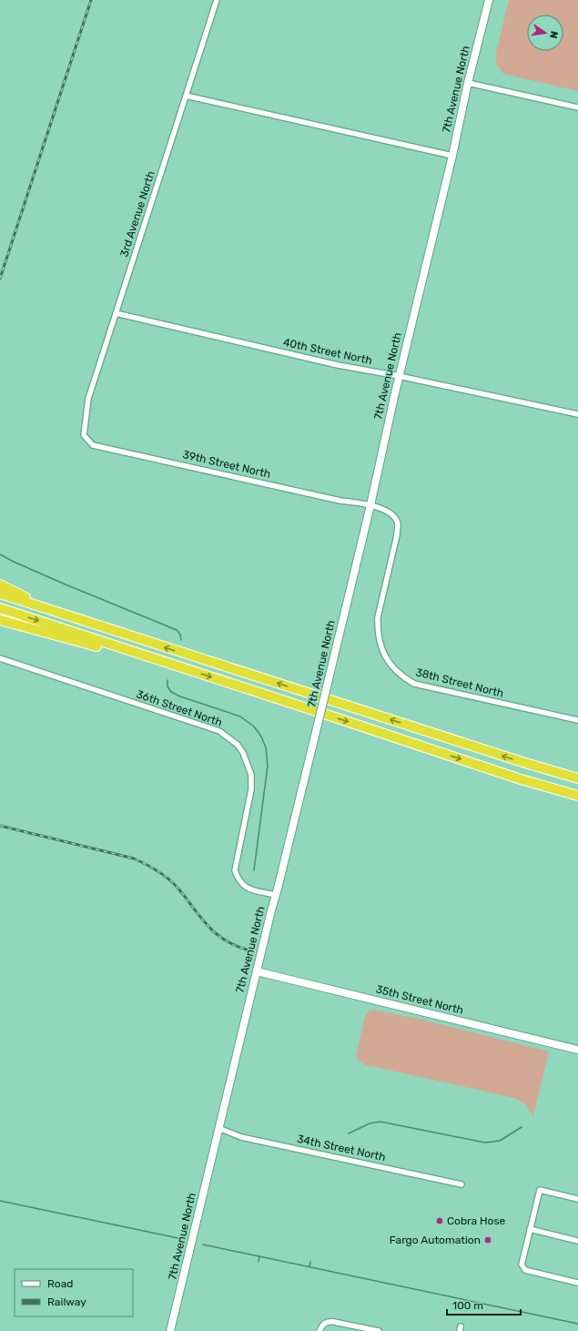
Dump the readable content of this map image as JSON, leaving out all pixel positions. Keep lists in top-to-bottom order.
{
  "streets": {
    "street": [
      "7th Avenue North",
      "3rd Avenue North",
      "40th Street North",
      "39th Street North",
      "38th Street North",
      "36th Street North",
      "35th Street North",
      "34th Street North"
    ]
  },
  "crossings": [
    ["7th Avenue North", "40th Street North"],
    ["7th Avenue North", "39th Street North"],
    ["7th Avenue North", "38th Street North"],
    ["7th Avenue North", "36th Street North"],
    ["7th Avenue North", "35th Street North"],
    ["7th Avenue North", "34th Street North"],
    ["3rd Avenue North", "40th Street North"],
    ["3rd Avenue North", "39th Street North"],
    ["39th Street North", "38th Street North"]
  ],
  "places": ["Cobra Hose", "Fargo Automation"],
  "legend": ["Road", "Railway"],
  "scale_bar": "100 m",
  "north": "right"
}
